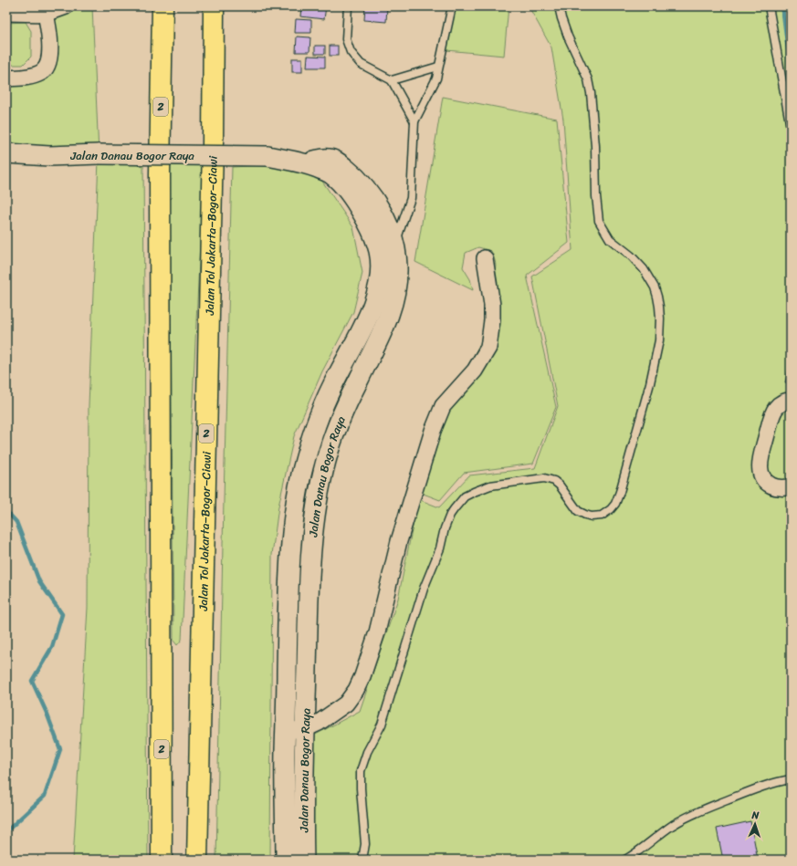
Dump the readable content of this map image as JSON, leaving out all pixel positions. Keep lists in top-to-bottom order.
{
  "streets": {
    "highway": ["2", "Jalan Tol Jakarta–Bogor–Ciawi"],
    "street": ["Jalan Danau Bogor Raya"]
  },
  "north": "top"
}
